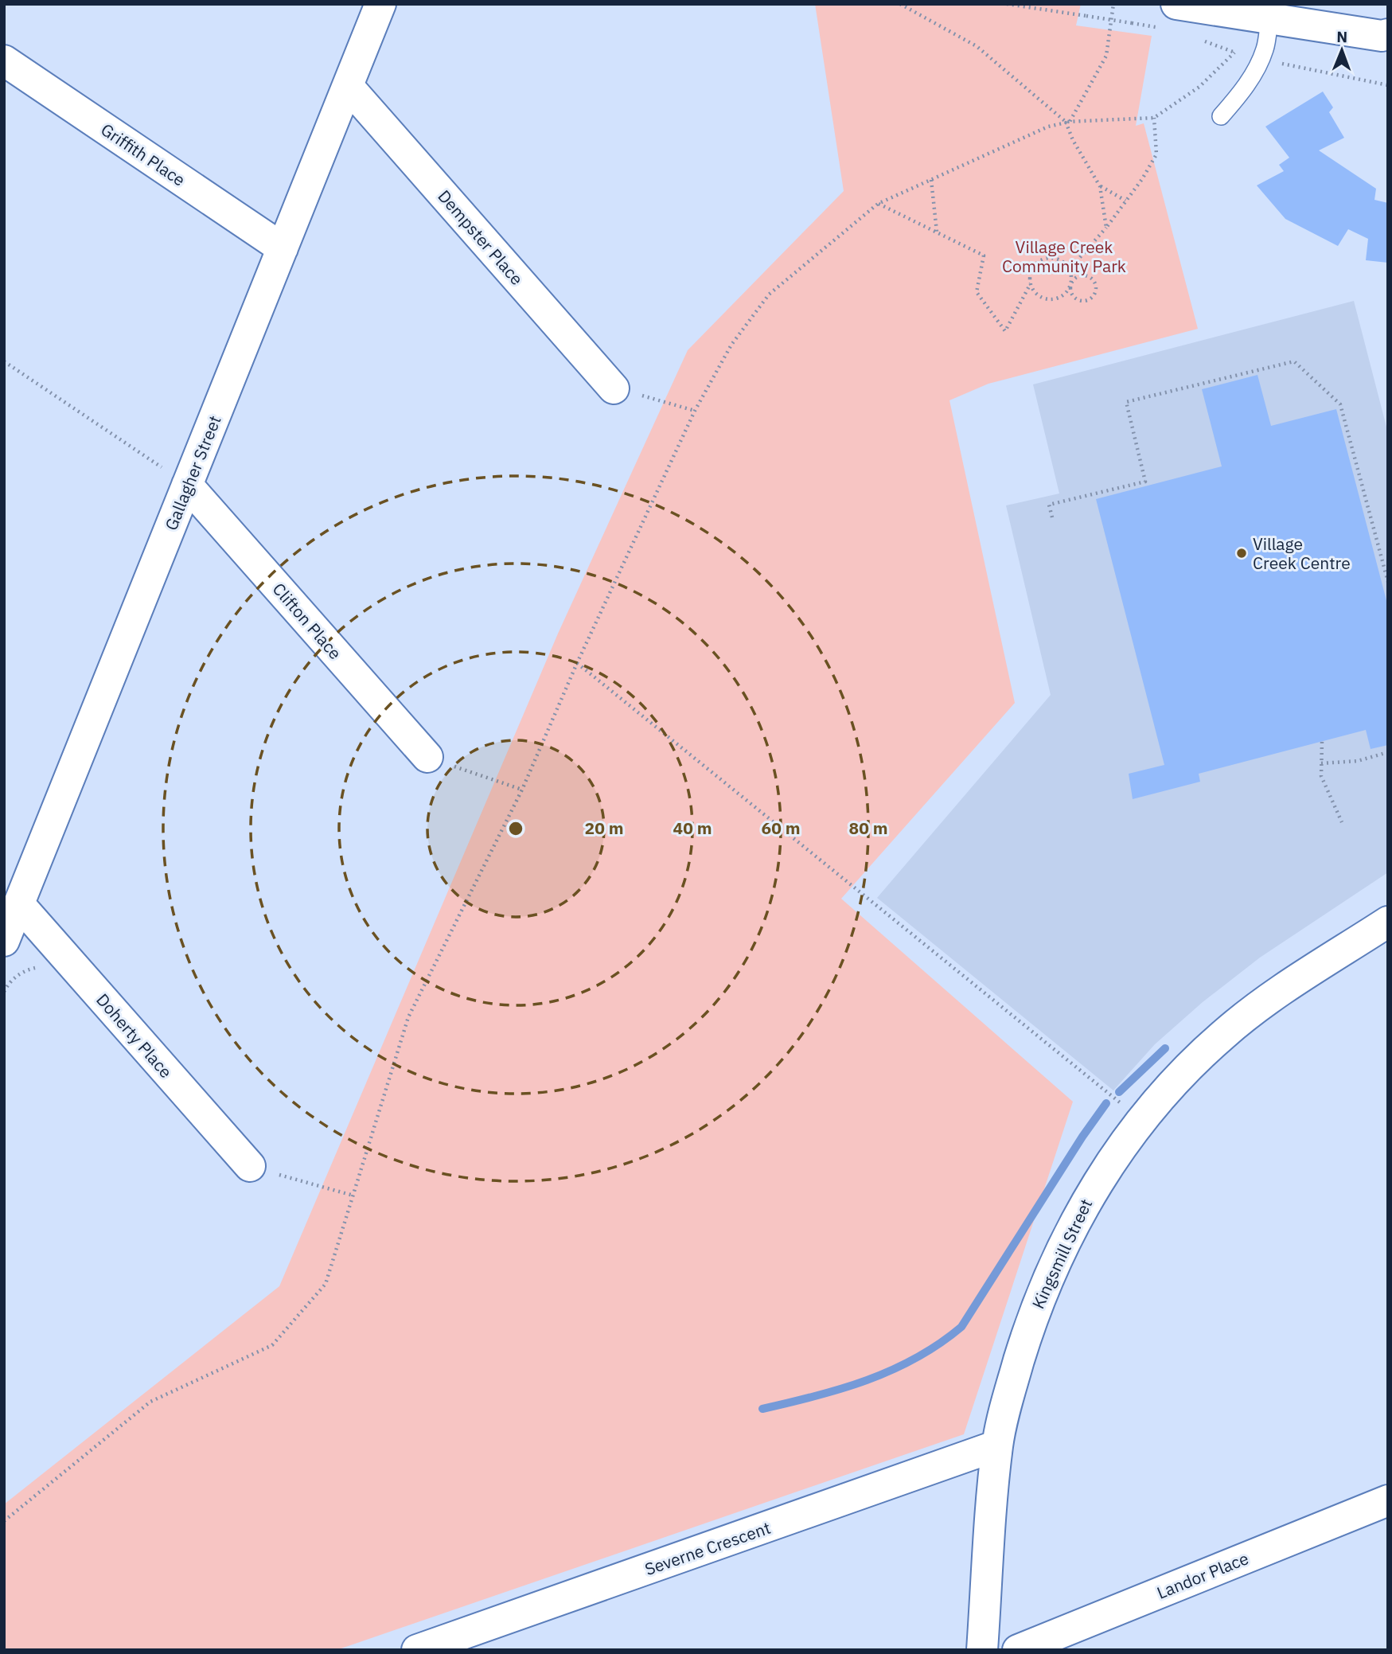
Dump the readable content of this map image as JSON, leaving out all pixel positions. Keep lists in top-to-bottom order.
{
  "streets": {
    "street": [
      "Griffith Place",
      "Dempster Place",
      "Gallagher Street",
      "Clifton Place",
      "Doherty Place",
      "Kingsmill Street",
      "Severne Crescent",
      "Landor Place"
    ]
  },
  "crossings": [
    ["Griffith Place", "Gallagher Street"],
    ["Dempster Place", "Gallagher Street"],
    ["Gallagher Street", "Clifton Place"],
    ["Gallagher Street", "Doherty Place"],
    ["Kingsmill Street", "Severne Crescent"]
  ],
  "parks": ["Village Creek Community Park"],
  "places": ["Village Creek Centre"],
  "north": "top",
  "rings": [
    "20 m",
    "40 m",
    "60 m",
    "80 m"
  ]
}
